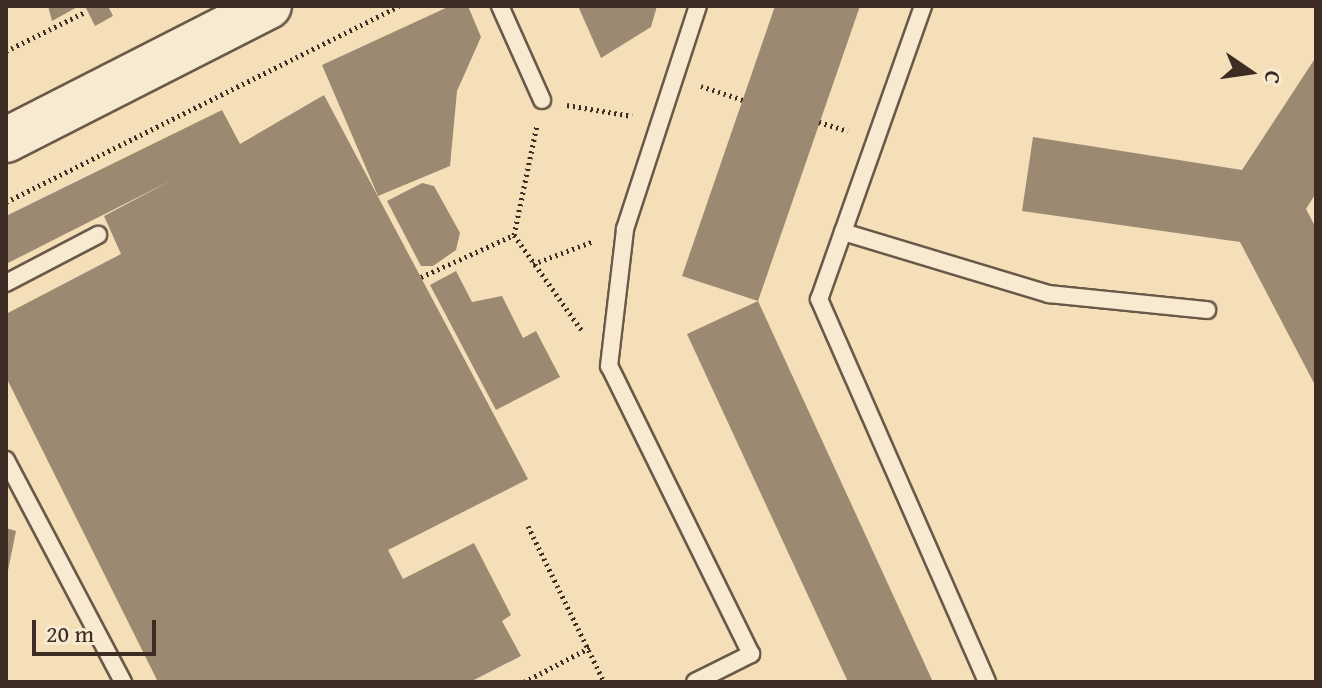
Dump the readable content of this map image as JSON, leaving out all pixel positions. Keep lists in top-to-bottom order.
{
  "scale_bar": "20 m",
  "north": "right"
}
